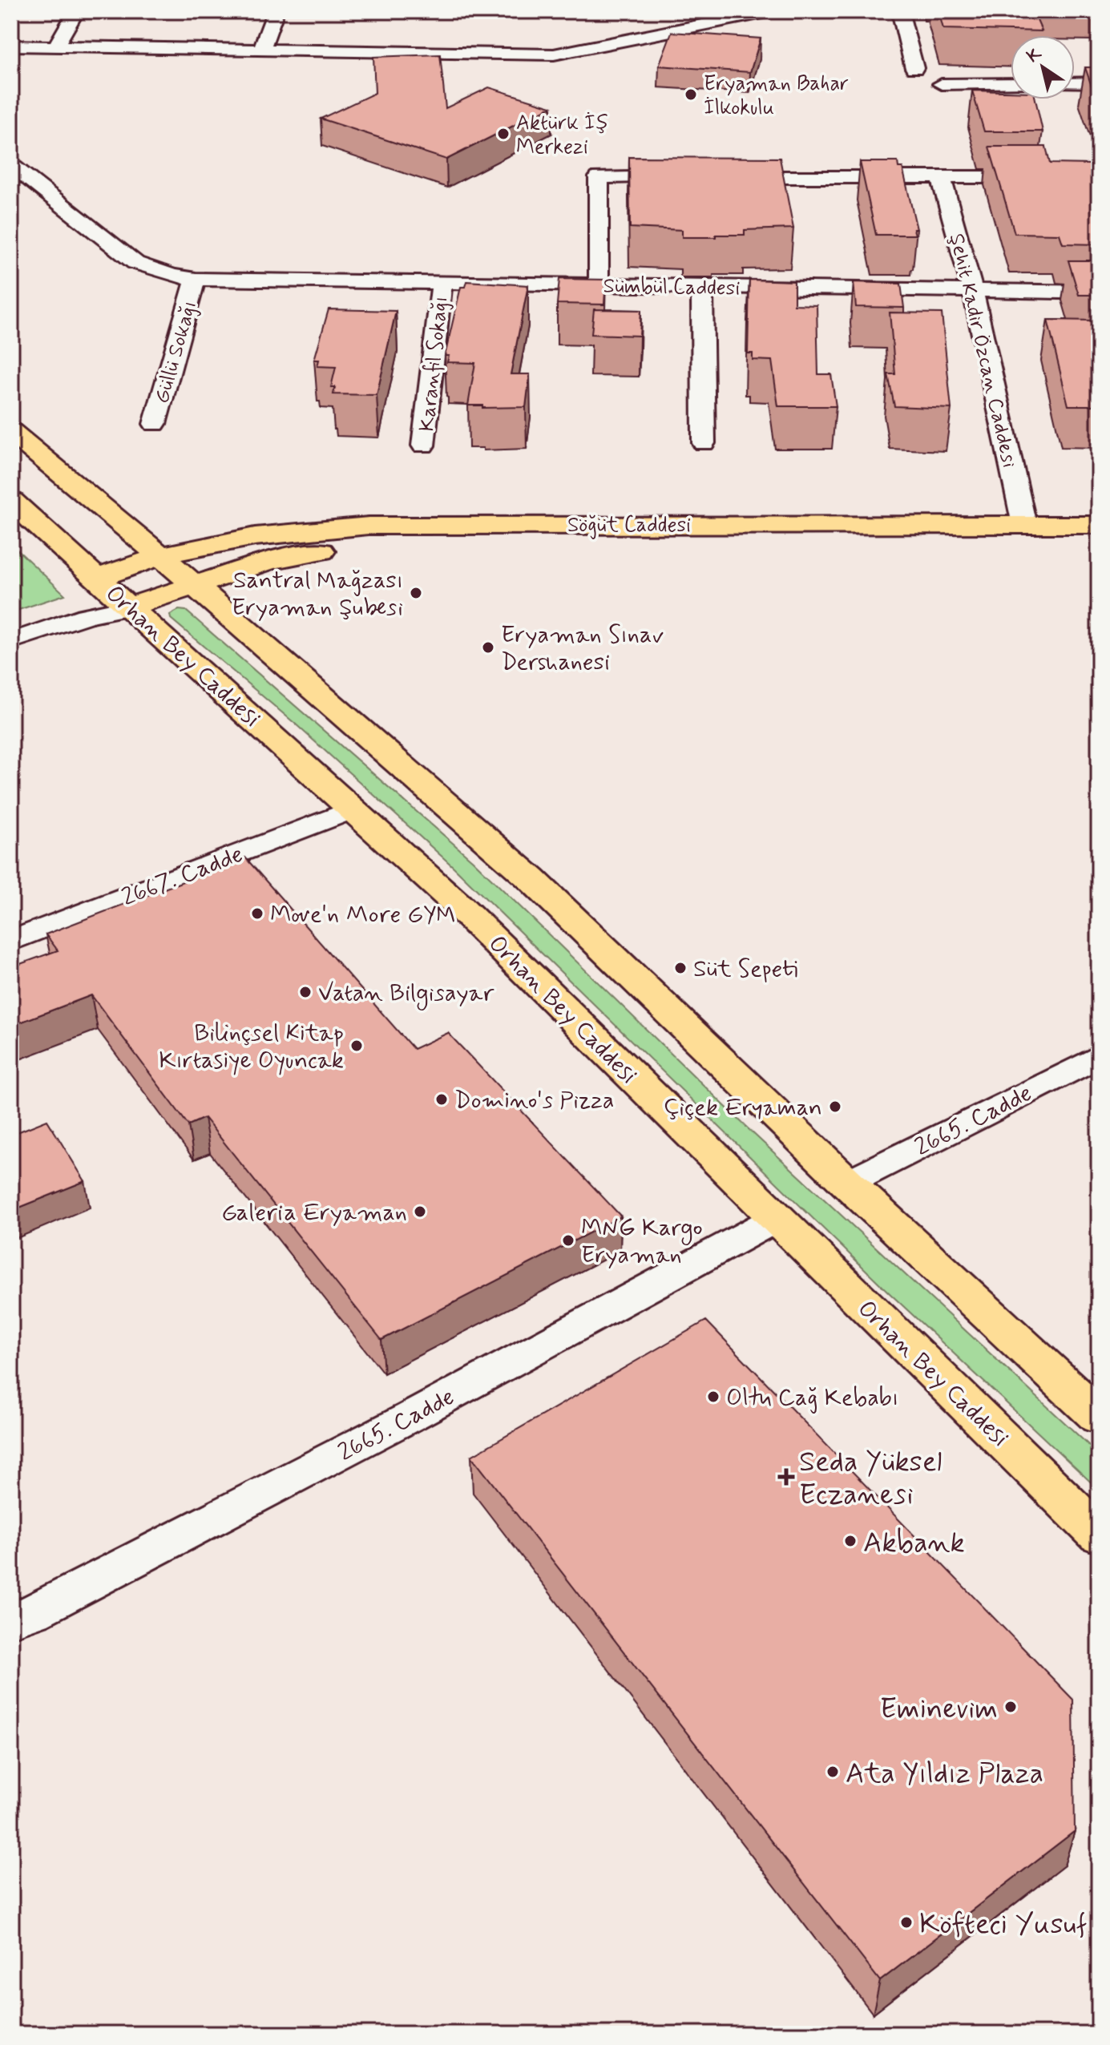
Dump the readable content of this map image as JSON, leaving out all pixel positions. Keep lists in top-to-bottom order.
{
  "streets": {
    "main road": ["Söğüt Caddesi", "Orhan Bey Caddesi"],
    "street": [
      "Sümbül Caddesi",
      "Şehit Kadir Özcan Caddesi",
      "Güllü Sokağı",
      "Karanfil Sokağı",
      "2667. Cadde",
      "2665. Cadde"
    ]
  },
  "crossings": [
    ["Sümbül Caddesi", "Şehit Kadir Özcan Caddesi"],
    ["Sümbül Caddesi", "Güllü Sokağı"],
    ["Sümbül Caddesi", "Karanfil Sokağı"],
    ["Şehit Kadir Özcan Caddesi", "Söğüt Caddesi"],
    ["Söğüt Caddesi", "Orhan Bey Caddesi"],
    ["Orhan Bey Caddesi", "2667. Cadde"],
    ["Orhan Bey Caddesi", "2665. Cadde"]
  ],
  "places": {
    "other": [
      "Eryaman Bahar İlkokulu",
      "Aktürk İş Merkezi",
      "Santral Mağzası Eryaman Şubesi",
      "Eryaman Sınav Dershanesi",
      "Move'n More GYM",
      "Süt Sepeti",
      "Vatan Bilgisayar",
      "Bilinçsel Kitap Kırtasiye Oyuncak",
      "Domino's Pizza",
      "Çiçek Eryaman",
      "Galeria Eryaman",
      "MNG Kargo Eryaman",
      "Oltu Cağ Kebabı",
      "Akbank",
      "Eminevim",
      "Ata Yıldız Plaza",
      "Köfteci Yusuf"
    ],
    "health": ["Seda Yüksel Eczanesi"]
  },
  "north": "top left"
}
